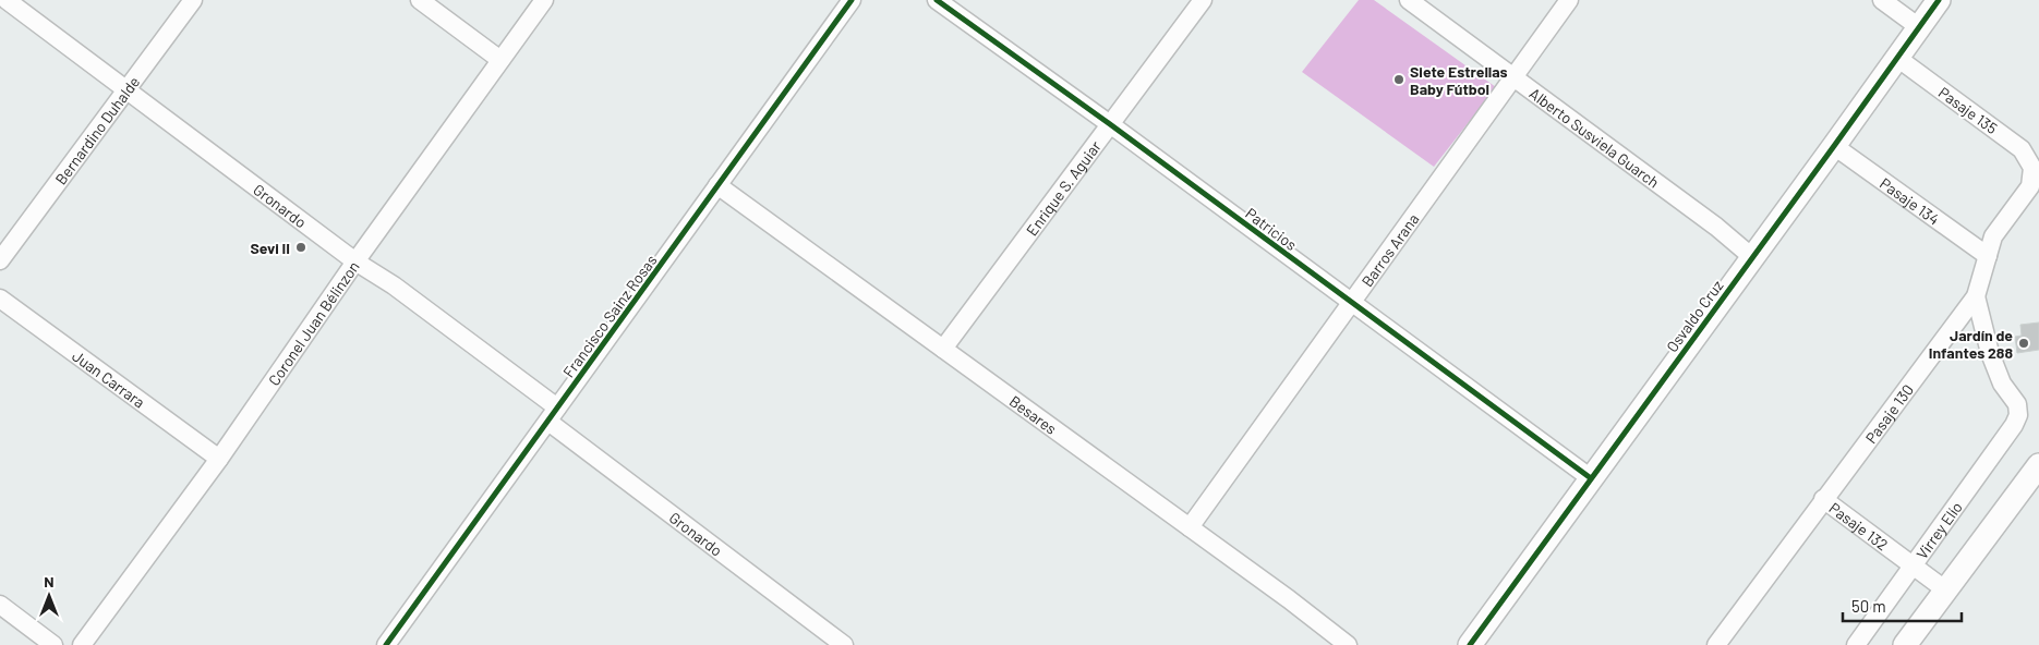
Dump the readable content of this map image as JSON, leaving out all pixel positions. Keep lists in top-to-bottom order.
{
  "streets": {
    "street": [
      "Pasaje 135",
      "Bernardino Duhalde",
      "Alberto Susviela Guarch",
      "Enrique S. Aguiar",
      "Pasaje 134",
      "Gronardo",
      "Patricios",
      "Barros Arana",
      "Francisco Sainz Rosas",
      "Osvaldo Cruz",
      "Coronel Juan Bélinzon",
      "Juan Carrara",
      "Pasaje 130",
      "Besares",
      "Pasaje 132",
      "Virrey Elío"
    ]
  },
  "crossings": [
    ["Pasaje 135", "Osvaldo Cruz"],
    ["Pasaje 135", "Pasaje 130"],
    ["Bernardino Duhalde", "Gronardo"],
    ["Alberto Susviela Guarch", "Barros Arana"],
    ["Alberto Susviela Guarch", "Osvaldo Cruz"],
    ["Enrique S. Aguiar", "Patricios"],
    ["Enrique S. Aguiar", "Besares"],
    ["Pasaje 134", "Osvaldo Cruz"],
    ["Pasaje 134", "Pasaje 130"],
    ["Gronardo", "Francisco Sainz Rosas"],
    ["Gronardo", "Coronel Juan Bélinzon"],
    ["Patricios", "Barros Arana"],
    ["Patricios", "Osvaldo Cruz"],
    ["Barros Arana", "Besares"],
    ["Francisco Sainz Rosas", "Besares"],
    ["Coronel Juan Bélinzon", "Juan Carrara"],
    ["Pasaje 130", "Pasaje 132"],
    ["Pasaje 130", "Virrey Elío"],
    ["Pasaje 132", "Virrey Elío"]
  ],
  "places": ["Siete Estrellas Baby Fútbol", "Sevi II", "Jardín de Infantes 288"],
  "scale_bar": "50 m",
  "north": "top"
}
